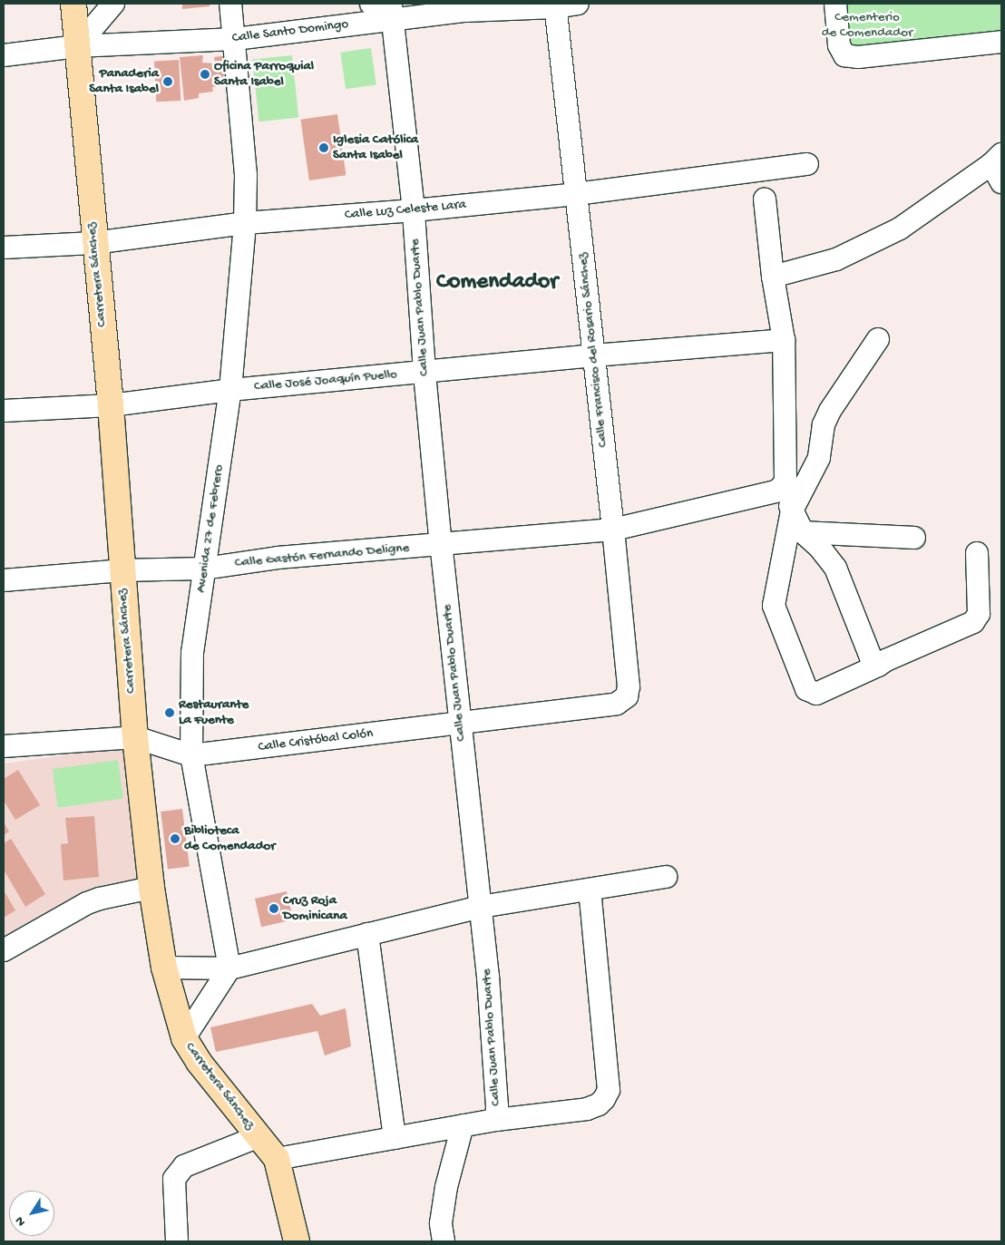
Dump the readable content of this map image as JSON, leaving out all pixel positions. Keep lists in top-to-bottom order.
{
  "streets": {
    "main road": ["Carretera Sánchez"],
    "street": [
      "Calle Santo Domingo",
      "Calle Luz Celeste Lara",
      "Calle Juan Pablo Duarte",
      "Calle Francisco del Rosario Sánchez",
      "Calle José Joaquín Puello",
      "Avenida 27 de Febrero",
      "Calle Gastón Fernando Deligne",
      "Calle Cristóbal Colón"
    ]
  },
  "crossings": [
    ["Calle Santo Domingo", "Carretera Sánchez"],
    ["Calle Santo Domingo", "Calle Juan Pablo Duarte"],
    ["Calle Santo Domingo", "Calle Francisco del Rosario Sánchez"],
    ["Calle Santo Domingo", "Avenida 27 de Febrero"],
    ["Calle Luz Celeste Lara", "Carretera Sánchez"],
    ["Calle Luz Celeste Lara", "Calle Juan Pablo Duarte"],
    ["Calle Luz Celeste Lara", "Calle Francisco del Rosario Sánchez"],
    ["Calle Luz Celeste Lara", "Avenida 27 de Febrero"],
    ["Carretera Sánchez", "Calle Juan Pablo Duarte"],
    ["Carretera Sánchez", "Calle José Joaquín Puello"],
    ["Carretera Sánchez", "Calle Gastón Fernando Deligne"],
    ["Carretera Sánchez", "Calle Cristóbal Colón"],
    ["Calle Juan Pablo Duarte", "Calle José Joaquín Puello"],
    ["Calle Juan Pablo Duarte", "Calle Gastón Fernando Deligne"],
    ["Calle Juan Pablo Duarte", "Calle Cristóbal Colón"],
    ["Calle Francisco del Rosario Sánchez", "Calle José Joaquín Puello"],
    ["Calle Francisco del Rosario Sánchez", "Calle Gastón Fernando Deligne"],
    ["Calle Francisco del Rosario Sánchez", "Calle Cristóbal Colón"],
    ["Calle José Joaquín Puello", "Avenida 27 de Febrero"],
    ["Avenida 27 de Febrero", "Calle Gastón Fernando Deligne"],
    ["Avenida 27 de Febrero", "Calle Cristóbal Colón"]
  ],
  "districts": ["Comendador"],
  "parks": ["Cementerio de Comendador"],
  "places": [
    "Oficina Parroquial Santa Isabel",
    "Panaderia Santa Isabel",
    "Iglesia Católica Santa Isabel",
    "Restaurante La Fuente",
    "Biblioteca de Comendador",
    "Cruz Roja Dominicana"
  ],
  "north": "bottom left"
}
